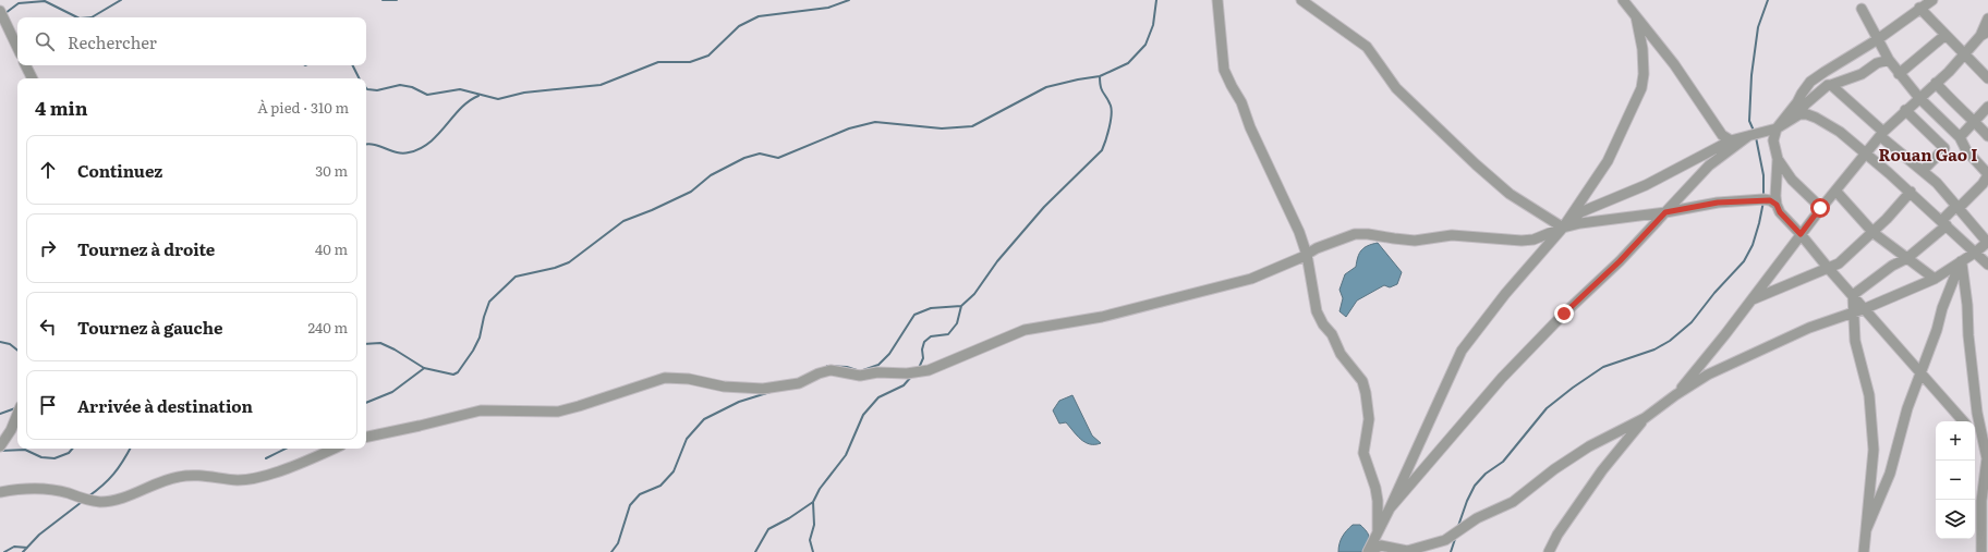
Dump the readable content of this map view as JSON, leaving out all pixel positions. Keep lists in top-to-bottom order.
{
  "districts": ["Rouan Gao I"],
  "page": {
    "search": "Rechercher",
    "heading": ["4 min", "À pied · 310 m"],
    "list": [
      ["Continuez", "30 m"],
      ["Tournez à droite", "40 m"],
      ["Tournez à gauche", "240 m"],
      "Arrivée à destination"
    ],
    "map_buttons": ["+", "−"]
  }
}
